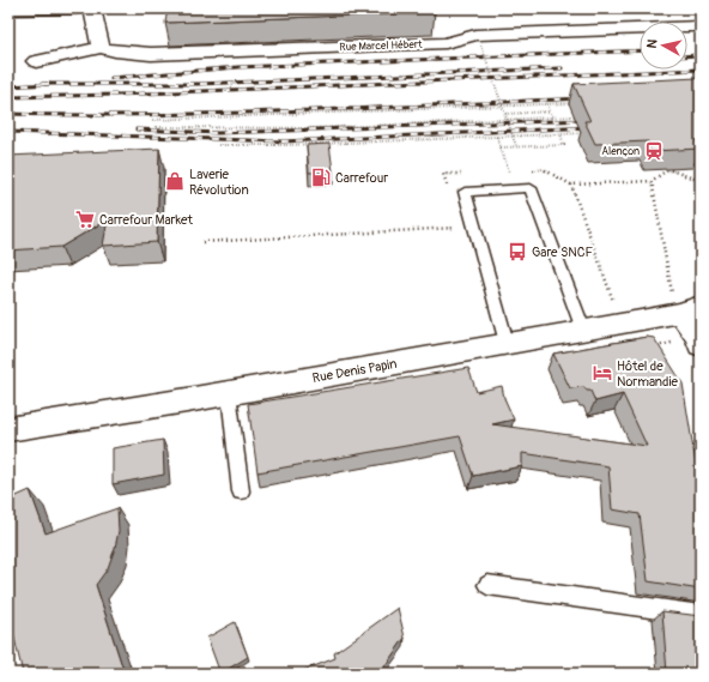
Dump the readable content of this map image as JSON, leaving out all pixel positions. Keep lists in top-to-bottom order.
{
  "streets": {
    "street": ["Rue Marcel Hébert", "Rue Denis Papin"]
  },
  "places": {
    "station": ["Alençon"],
    "fuel station": ["Carrefour"],
    "shop": ["Laverie Révolution"],
    "supermarket": ["Carrefour Market"],
    "bus stop": ["Gare SNCF"],
    "hotel": ["Hôtel de Normandie"]
  },
  "north": "left"
}
